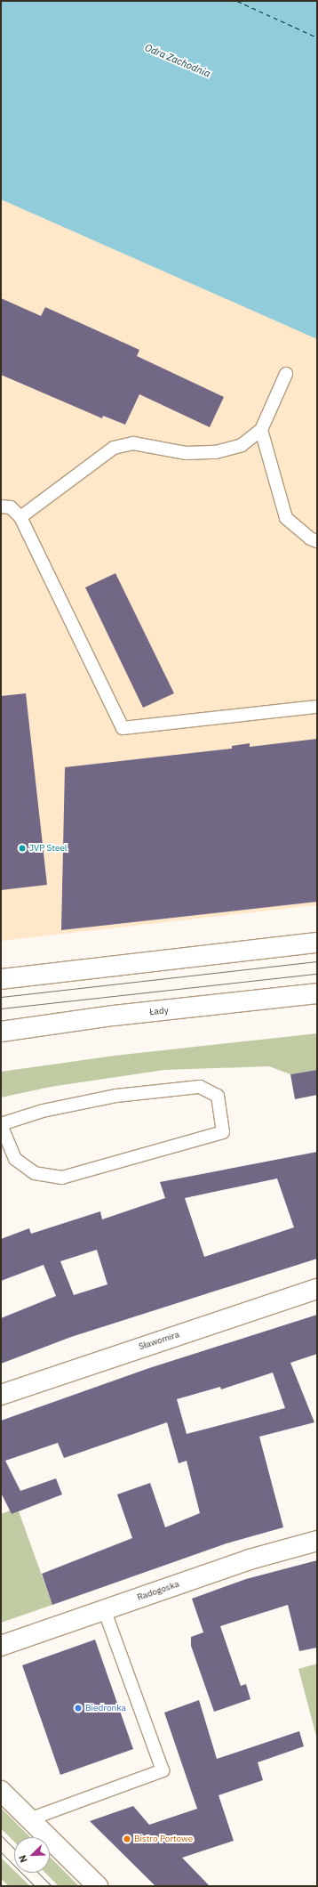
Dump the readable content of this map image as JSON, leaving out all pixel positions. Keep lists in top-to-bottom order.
{
  "streets": {
    "street": ["Łady", "Sławomira", "Radogoska"]
  },
  "water": ["Odra Zachodnia"],
  "places": ["JVP Steel", "Biedronka", "Bistro Portowe"],
  "north": "bottom left"
}
